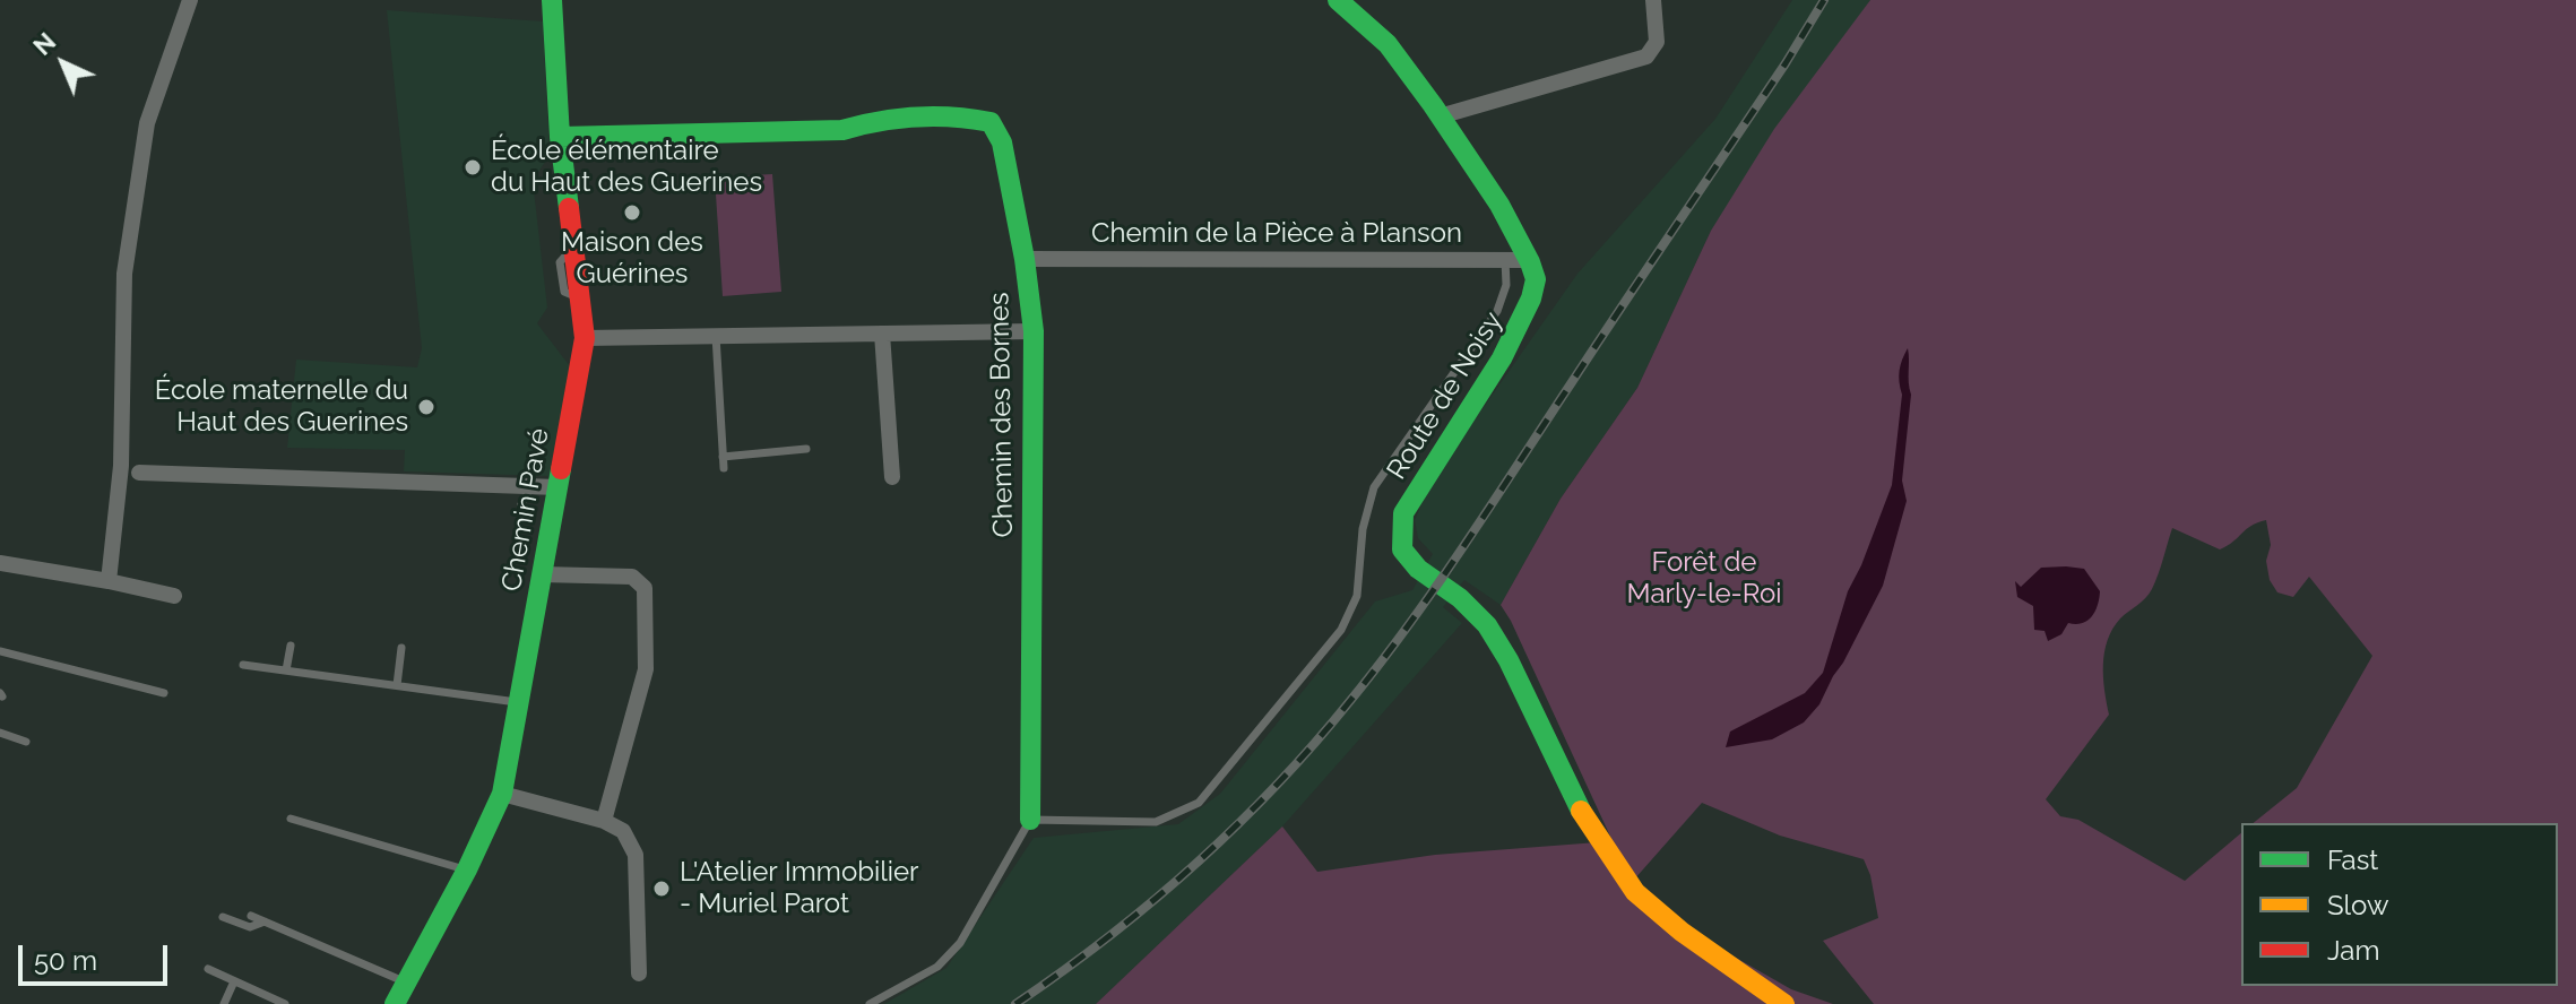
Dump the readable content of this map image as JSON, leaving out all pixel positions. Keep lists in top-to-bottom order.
{
  "streets": {
    "street": [
      "Chemin de la Pièce à Planson",
      "Route de Noisy",
      "Chemin des Bornes",
      "Chemin Pavé"
    ]
  },
  "crossings": [
    ["Chemin de la Pièce à Planson", "Route de Noisy"],
    ["Chemin de la Pièce à Planson", "Chemin des Bornes"],
    ["Chemin des Bornes", "Chemin Pavé"]
  ],
  "parks": ["Forêt de Marly-le-Roi"],
  "places": [
    "École élémentaire du Haut des Guerines",
    "Maison des Guérines",
    "École maternelle du Haut des Guerines",
    "L'Atelier Immobilier - Muriel Parot"
  ],
  "legend": ["Fast", "Slow", "Jam"],
  "scale_bar": "50 m",
  "north": "top left"
}
